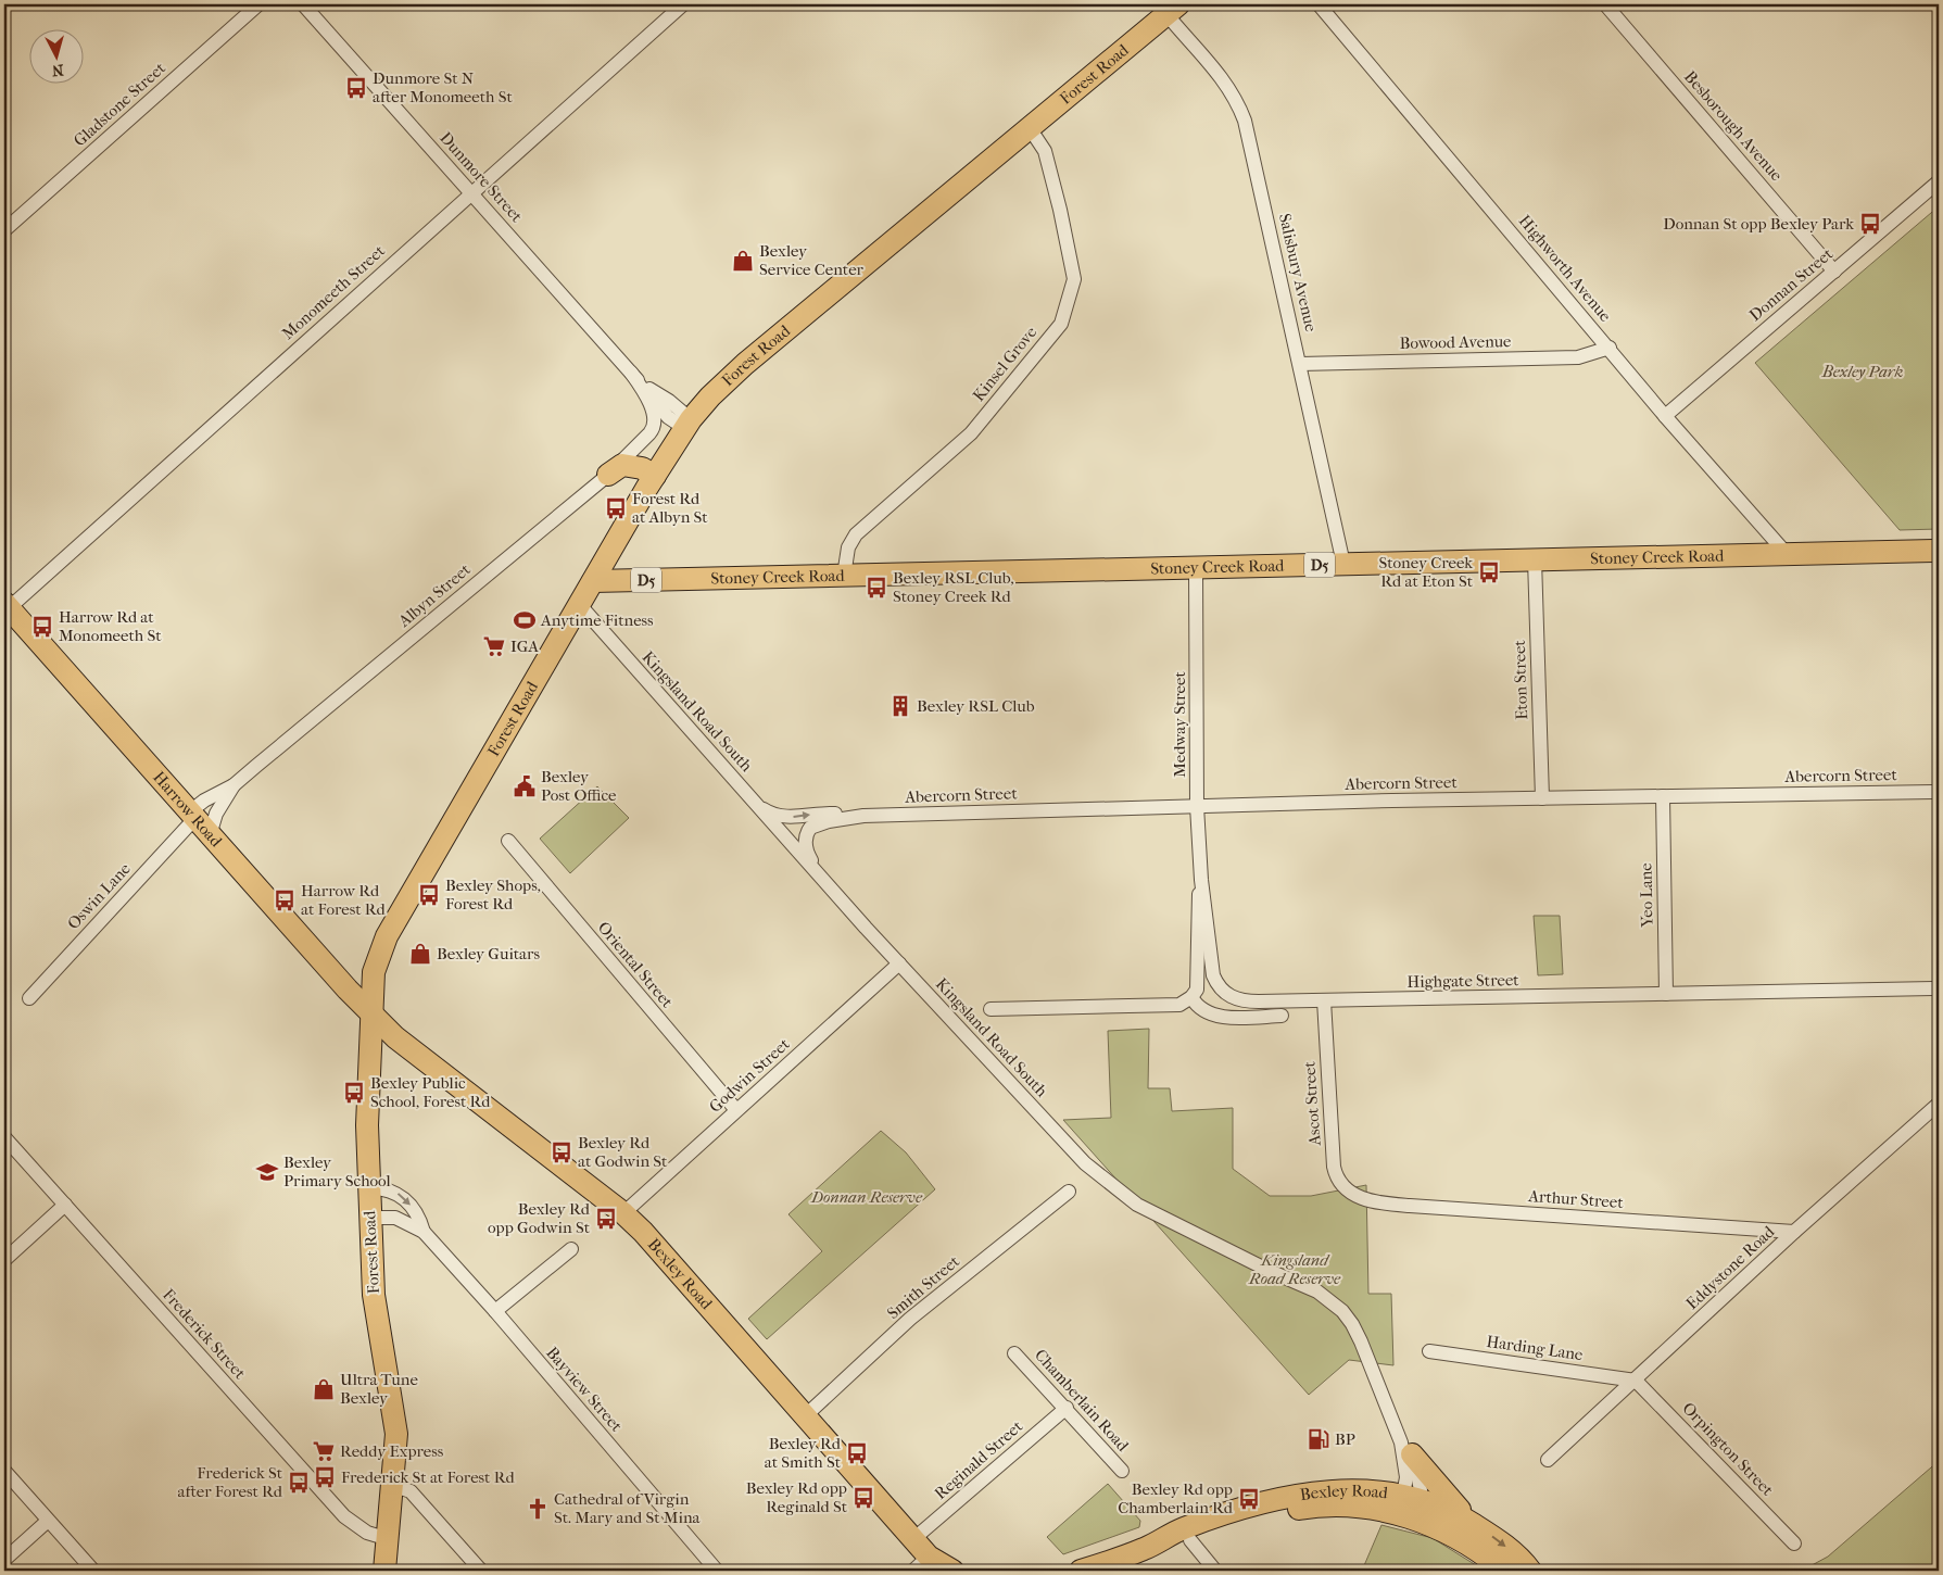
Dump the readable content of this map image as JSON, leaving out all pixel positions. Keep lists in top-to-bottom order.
{
  "streets": {
    "main road": [
      "Forest Road",
      "Stoney Creek Road",
      "D5",
      "Harrow Road",
      "Bexley Road"
    ],
    "street": [
      "Gladstone Street",
      "Besborough Avenue",
      "Dunmore Street",
      "Highworth Avenue",
      "Salisbury Avenue",
      "Donnan Street",
      "Monomeeth Street",
      "Bowood Avenue",
      "Kinsel Grove",
      "Albyn Street",
      "Eton Street",
      "Kingsland Road South",
      "Medway Street",
      "Abercorn Street",
      "Yeo Lane",
      "Oswin Lane",
      "Oriental Street",
      "Highgate Street",
      "Godwin Street",
      "Ascot Street",
      "Arthur Street",
      "Eddystone Road",
      "Smith Street",
      "Frederick Street",
      "Harding Lane",
      "Bayview Street",
      "Chamberlain Road",
      "Orpington Street",
      "Reginald Street"
    ]
  },
  "crossings": [
    ["Forest Road", "Dunmore Street"],
    ["Forest Road", "Salisbury Avenue"],
    ["Forest Road", "Kinsel Grove"],
    ["Forest Road", "Stoney Creek Road"],
    ["Forest Road", "Kingsland Road South"],
    ["Forest Road", "Harrow Road"],
    ["Forest Road", "Bexley Road"],
    ["Forest Road", "Frederick Street"],
    ["Forest Road", "Bayview Street"],
    ["Besborough Avenue", "Donnan Street"],
    ["Dunmore Street", "Monomeeth Street"],
    ["Dunmore Street", "Albyn Street"],
    ["Highworth Avenue", "Donnan Street"],
    ["Highworth Avenue", "Bowood Avenue"],
    ["Highworth Avenue", "Stoney Creek Road"],
    ["Salisbury Avenue", "Bowood Avenue"],
    ["Salisbury Avenue", "Stoney Creek Road"],
    ["Monomeeth Street", "Harrow Road"],
    ["Kinsel Grove", "Stoney Creek Road"],
    ["Stoney Creek Road", "Eton Street"],
    ["Stoney Creek Road", "Medway Street"],
    ["Albyn Street", "Harrow Road"],
    ["Albyn Street", "Oswin Lane"],
    ["Eton Street", "Abercorn Street"],
    ["Kingsland Road South", "Abercorn Street"],
    ["Kingsland Road South", "Godwin Street"],
    ["Kingsland Road South", "Bexley Road"],
    ["Medway Street", "Abercorn Street"],
    ["Medway Street", "Highgate Street"],
    ["Abercorn Street", "Yeo Lane"],
    ["Harrow Road", "Oswin Lane"],
    ["Harrow Road", "Bexley Road"],
    ["Yeo Lane", "Highgate Street"],
    ["Oriental Street", "Godwin Street"],
    ["Highgate Street", "Ascot Street"],
    ["Godwin Street", "Bexley Road"],
    ["Ascot Street", "Arthur Street"],
    ["Arthur Street", "Eddystone Road"],
    ["Eddystone Road", "Harding Lane"],
    ["Eddystone Road", "Orpington Street"],
    ["Bexley Road", "Smith Street"],
    ["Bexley Road", "Reginald Street"],
    ["Harding Lane", "Orpington Street"],
    ["Chamberlain Road", "Reginald Street"]
  ],
  "parks": ["Bexley Park", "Donnan Reserve", "Kingsland Road Reserve"],
  "places": {
    "bus stop": [
      "Dunmore St N after Monomeeth St",
      "Donnan St opp Bexley Park",
      "Forest Rd at Albyn St",
      "Stoney Creek Rd at Eton St",
      "Bexley RSL Club, Stoney Creek Rd",
      "Harrow Rd at Monomeeth St",
      "Bexley Shops, Forest Rd",
      "Harrow Rd at Forest Rd",
      "Bexley Public School, Forest Rd",
      "Bexley Rd at Godwin St",
      "Bexley Rd opp Godwin St",
      "Bexley Rd at Smith St",
      "Frederick St at Forest Rd",
      "Frederick St after Forest Rd",
      "Bexley Rd opp Reginald St",
      "Bexley Rd opp Chamberlain Rd"
    ],
    "shop": ["Bexley Service Center", "Bexley Guitars", "Ultra Tune Bexley"],
    "sports": ["Anytime Fitness"],
    "supermarket": ["IGA", "Reddy Express"],
    "building": ["Bexley RSL Club"],
    "public building": ["Bexley Post Office"],
    "school or university": ["Bexley Primary School"],
    "fuel station": ["BP"],
    "church": ["Cathedral of Virgin St. Mary and St Mina"]
  },
  "north": "bottom"
}
